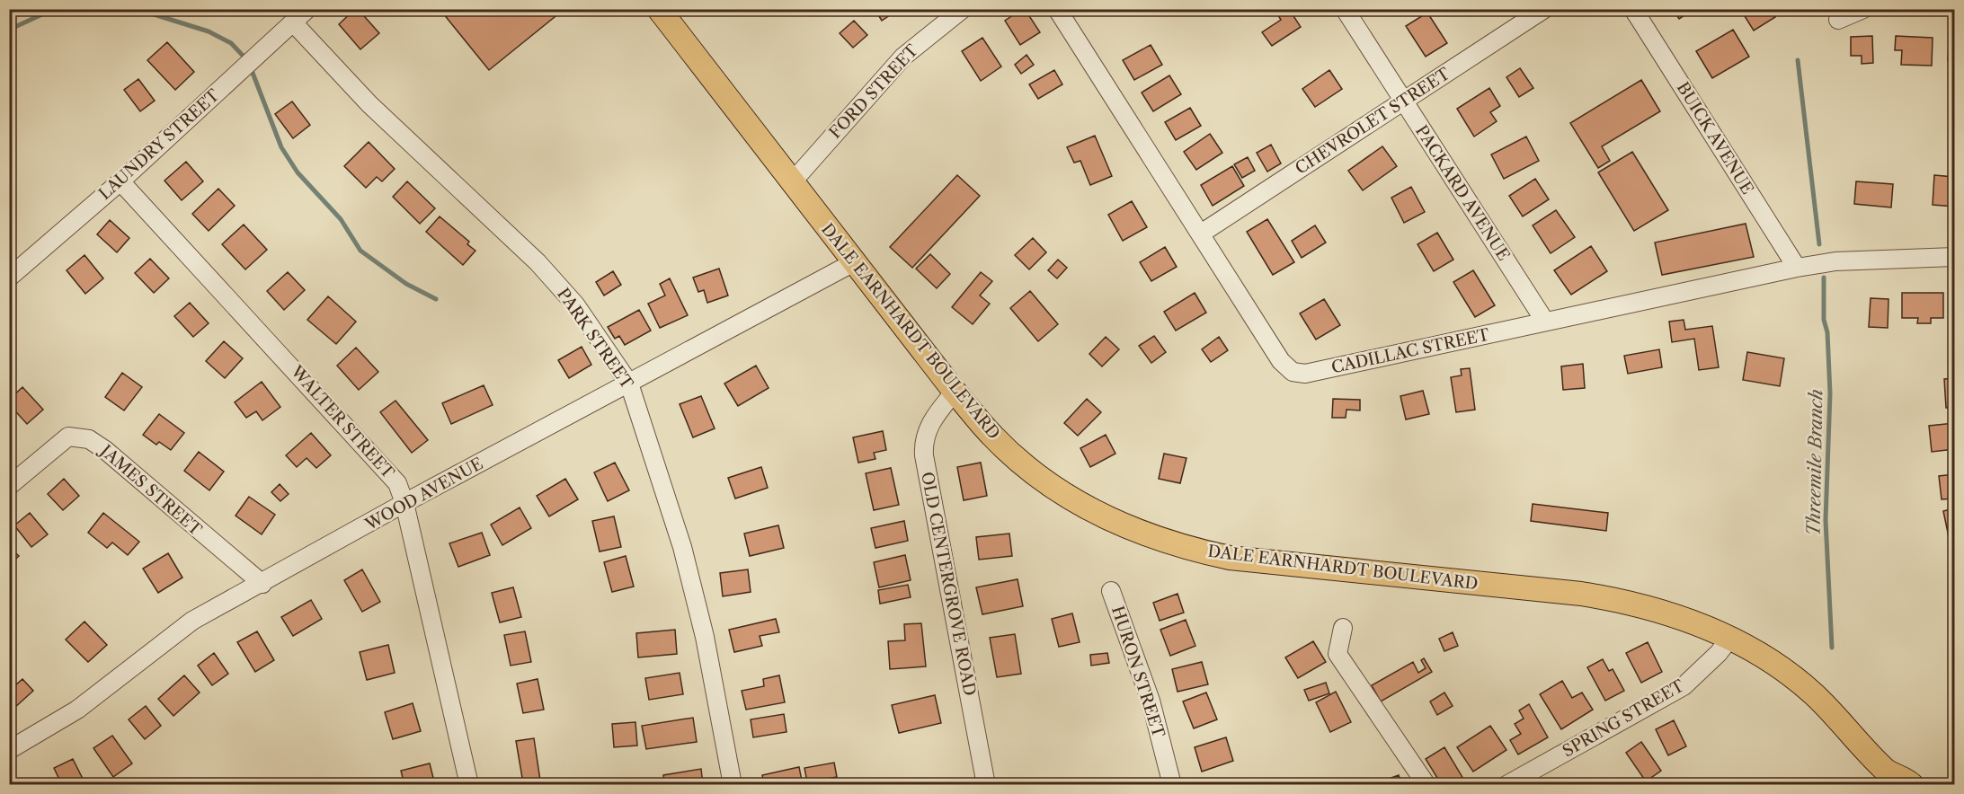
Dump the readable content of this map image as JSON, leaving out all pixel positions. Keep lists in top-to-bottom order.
{
  "streets": {
    "main road": ["DALE EARNHARDT BOULEVARD"],
    "street": [
      "FORD STREET",
      "CHEVROLET STREET",
      "BUICK AVENUE",
      "LAUNDRY STREET",
      "PACKARD AVENUE",
      "PARK STREET",
      "CADILLAC STREET",
      "WALTER STREET",
      "JAMES STREET",
      "WOOD AVENUE",
      "OLD CENTERGROVE ROAD",
      "HURON STREET",
      "SPRING STREET"
    ]
  },
  "crossings": [
    ["FORD STREET", "DALE EARNHARDT BOULEVARD"],
    ["CHEVROLET STREET", "PACKARD AVENUE"],
    ["CHEVROLET STREET", "CADILLAC STREET"],
    ["BUICK AVENUE", "CADILLAC STREET"],
    ["LAUNDRY STREET", "PARK STREET"],
    ["LAUNDRY STREET", "WALTER STREET"],
    ["PACKARD AVENUE", "CADILLAC STREET"],
    ["DALE EARNHARDT BOULEVARD", "WOOD AVENUE"],
    ["DALE EARNHARDT BOULEVARD", "OLD CENTERGROVE ROAD"],
    ["DALE EARNHARDT BOULEVARD", "SPRING STREET"],
    ["PARK STREET", "WOOD AVENUE"],
    ["WALTER STREET", "WOOD AVENUE"],
    ["JAMES STREET", "WOOD AVENUE"]
  ],
  "water": ["Threemile Branch"]
}
